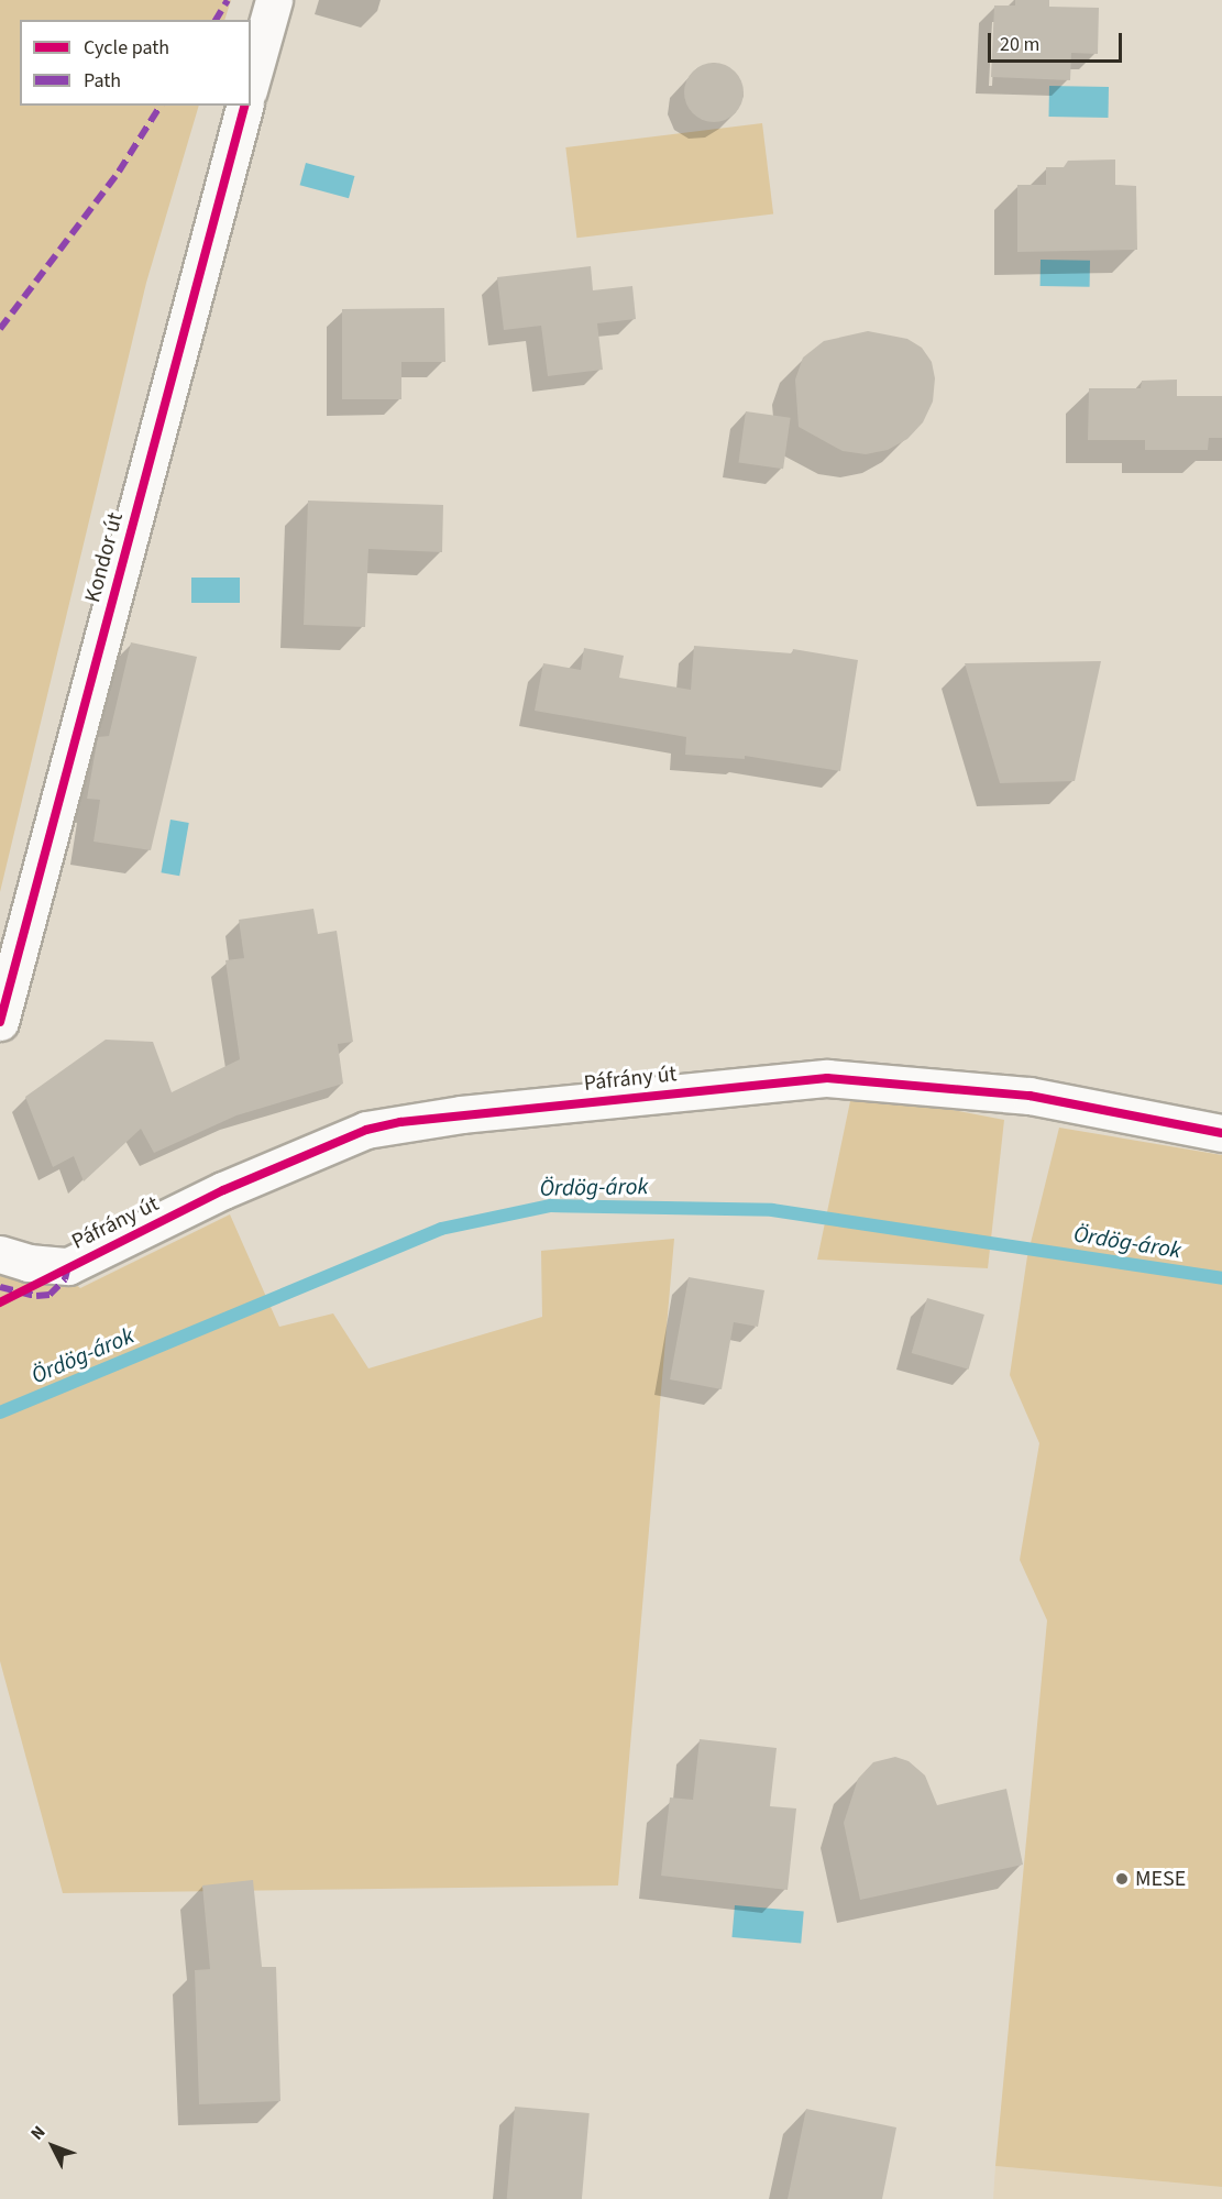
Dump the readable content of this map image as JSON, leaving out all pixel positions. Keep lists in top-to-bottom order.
{
  "streets": {
    "street": ["Kondor út", "Páfrány út"]
  },
  "water": ["Ördög-árok"],
  "places": ["MESE"],
  "legend": ["Cycle path", "Path"],
  "scale_bar": "20 m",
  "north": "top left"
}
